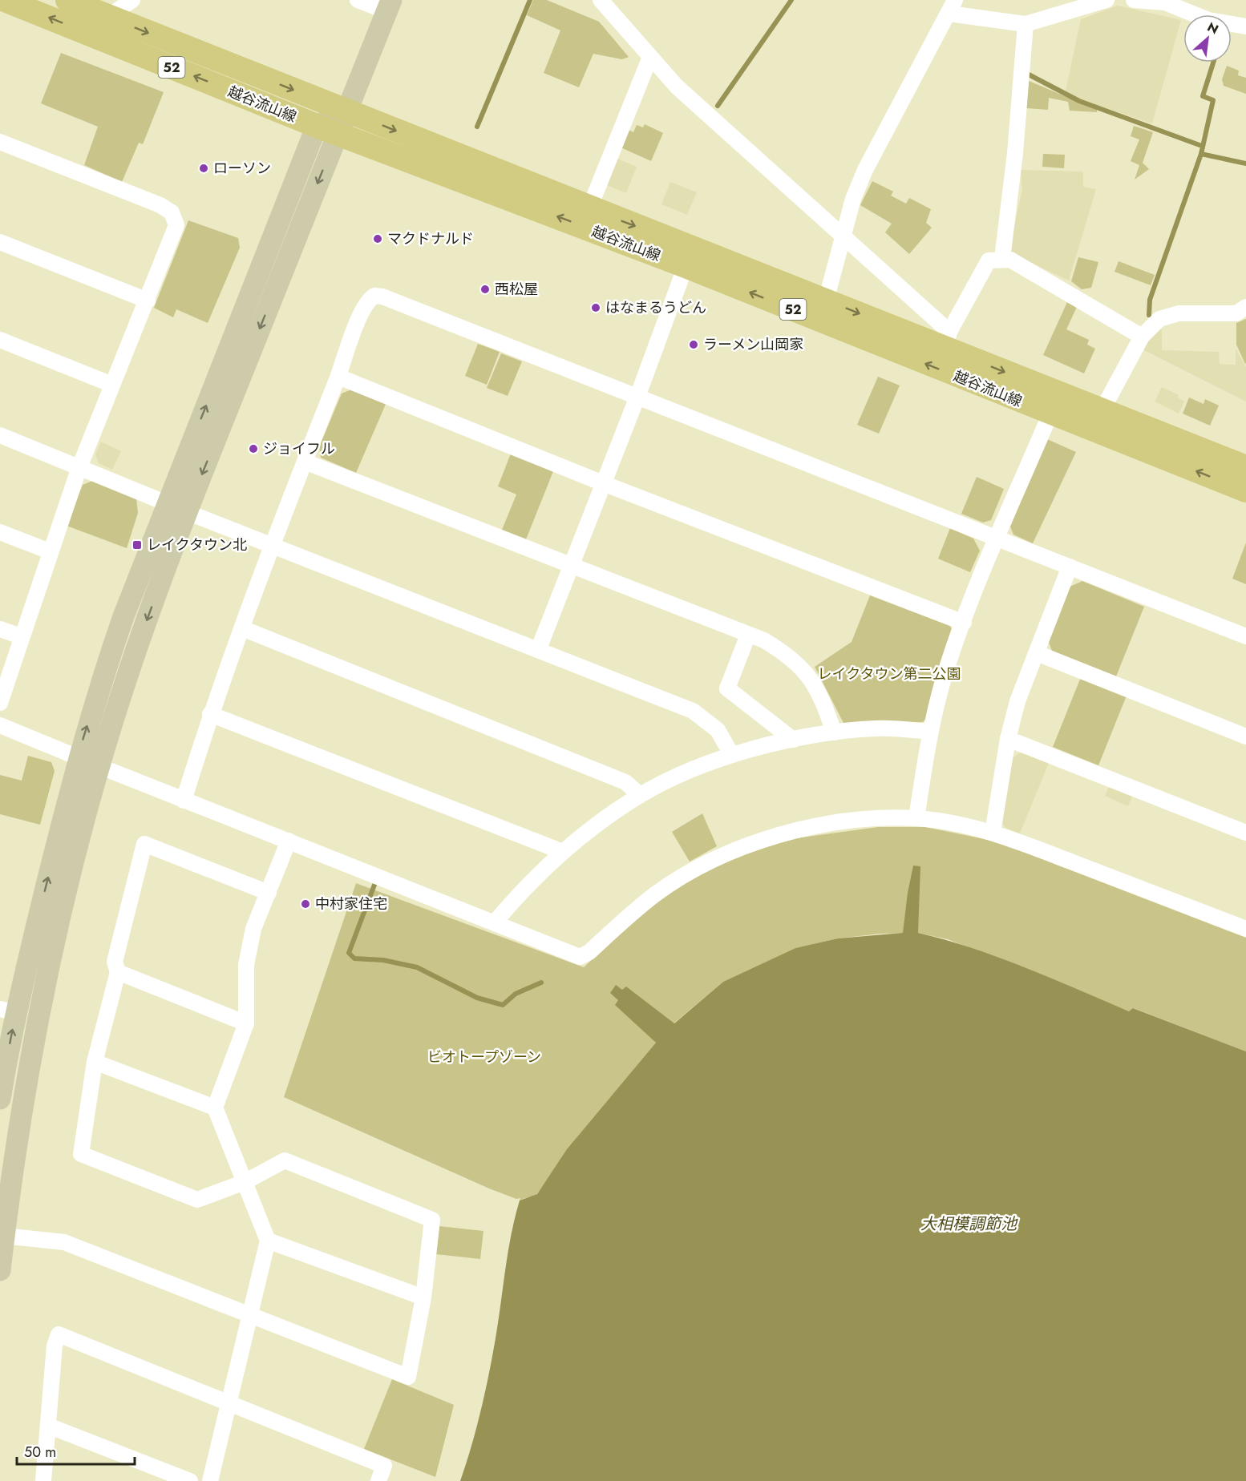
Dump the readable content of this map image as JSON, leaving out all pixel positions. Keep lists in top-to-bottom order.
{
  "streets": {
    "main road": ["52", "越谷流山線"]
  },
  "water": ["大相模調節池"],
  "parks": ["レイクタウン第二公園", "ビオトープゾーン"],
  "places": {
    "other": [
      "ローソン",
      "マクドナルド",
      "西松屋",
      "はなまるうどん",
      "ラーメン山岡家",
      "ジョイフル",
      "中村家住宅"
    ],
    "transit": ["レイクタウン北"]
  },
  "scale_bar": "50 m",
  "north": "top right"
}
